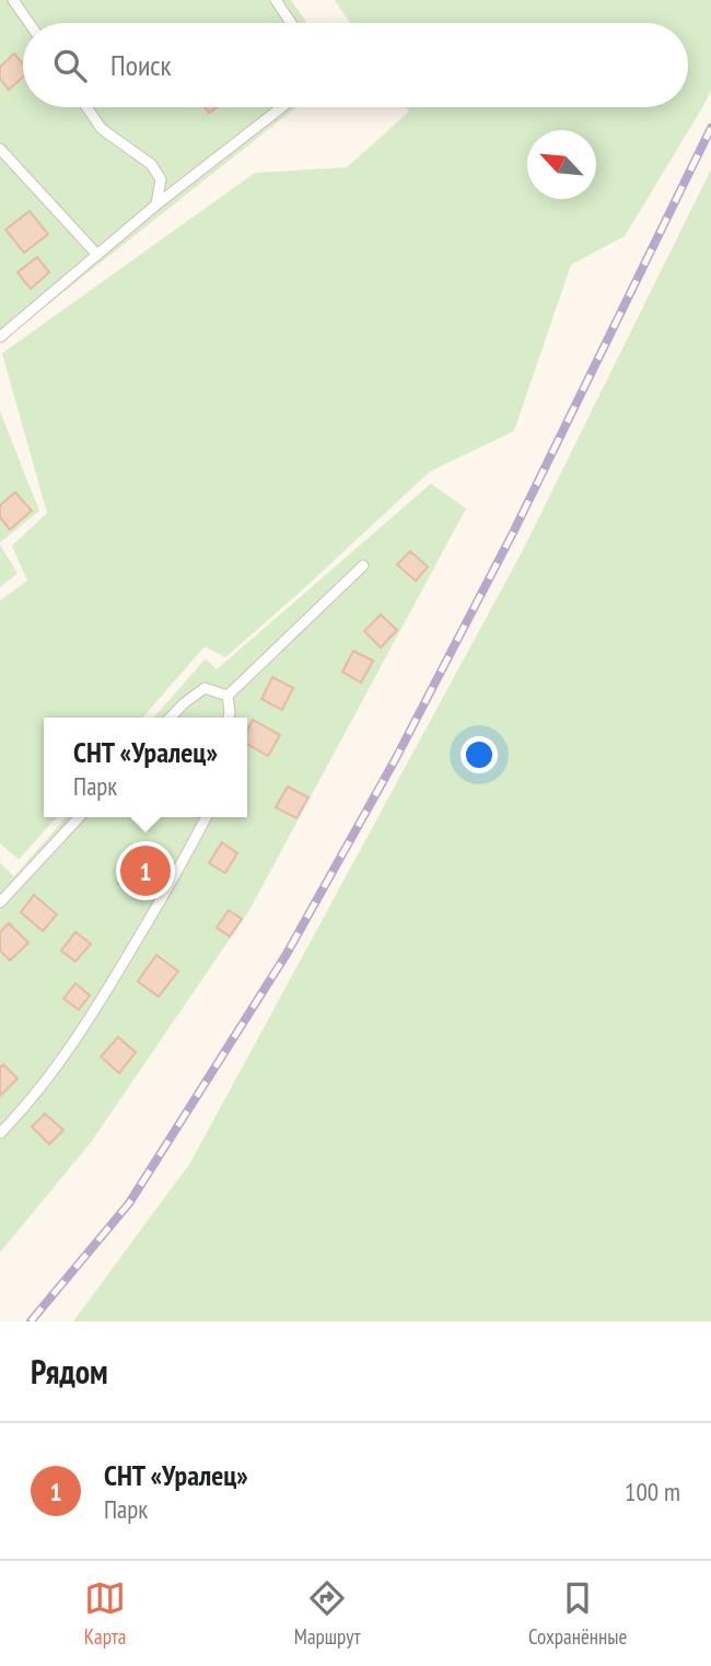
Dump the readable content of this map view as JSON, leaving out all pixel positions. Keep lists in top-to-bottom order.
{
  "north": "top left",
  "page": {
    "search": "Поиск",
    "popup": ["СНТ «Уралец»", "Парк"],
    "pins": "1",
    "heading": "Рядом",
    "list": [
      {
        "mark": "1",
        "name": "СНТ «Уралец»",
        "note": "Парк",
        "value": "100 m"
      }
    ],
    "nav": ["Карта", "Маршрут", "Сохранённые"]
  }
}
